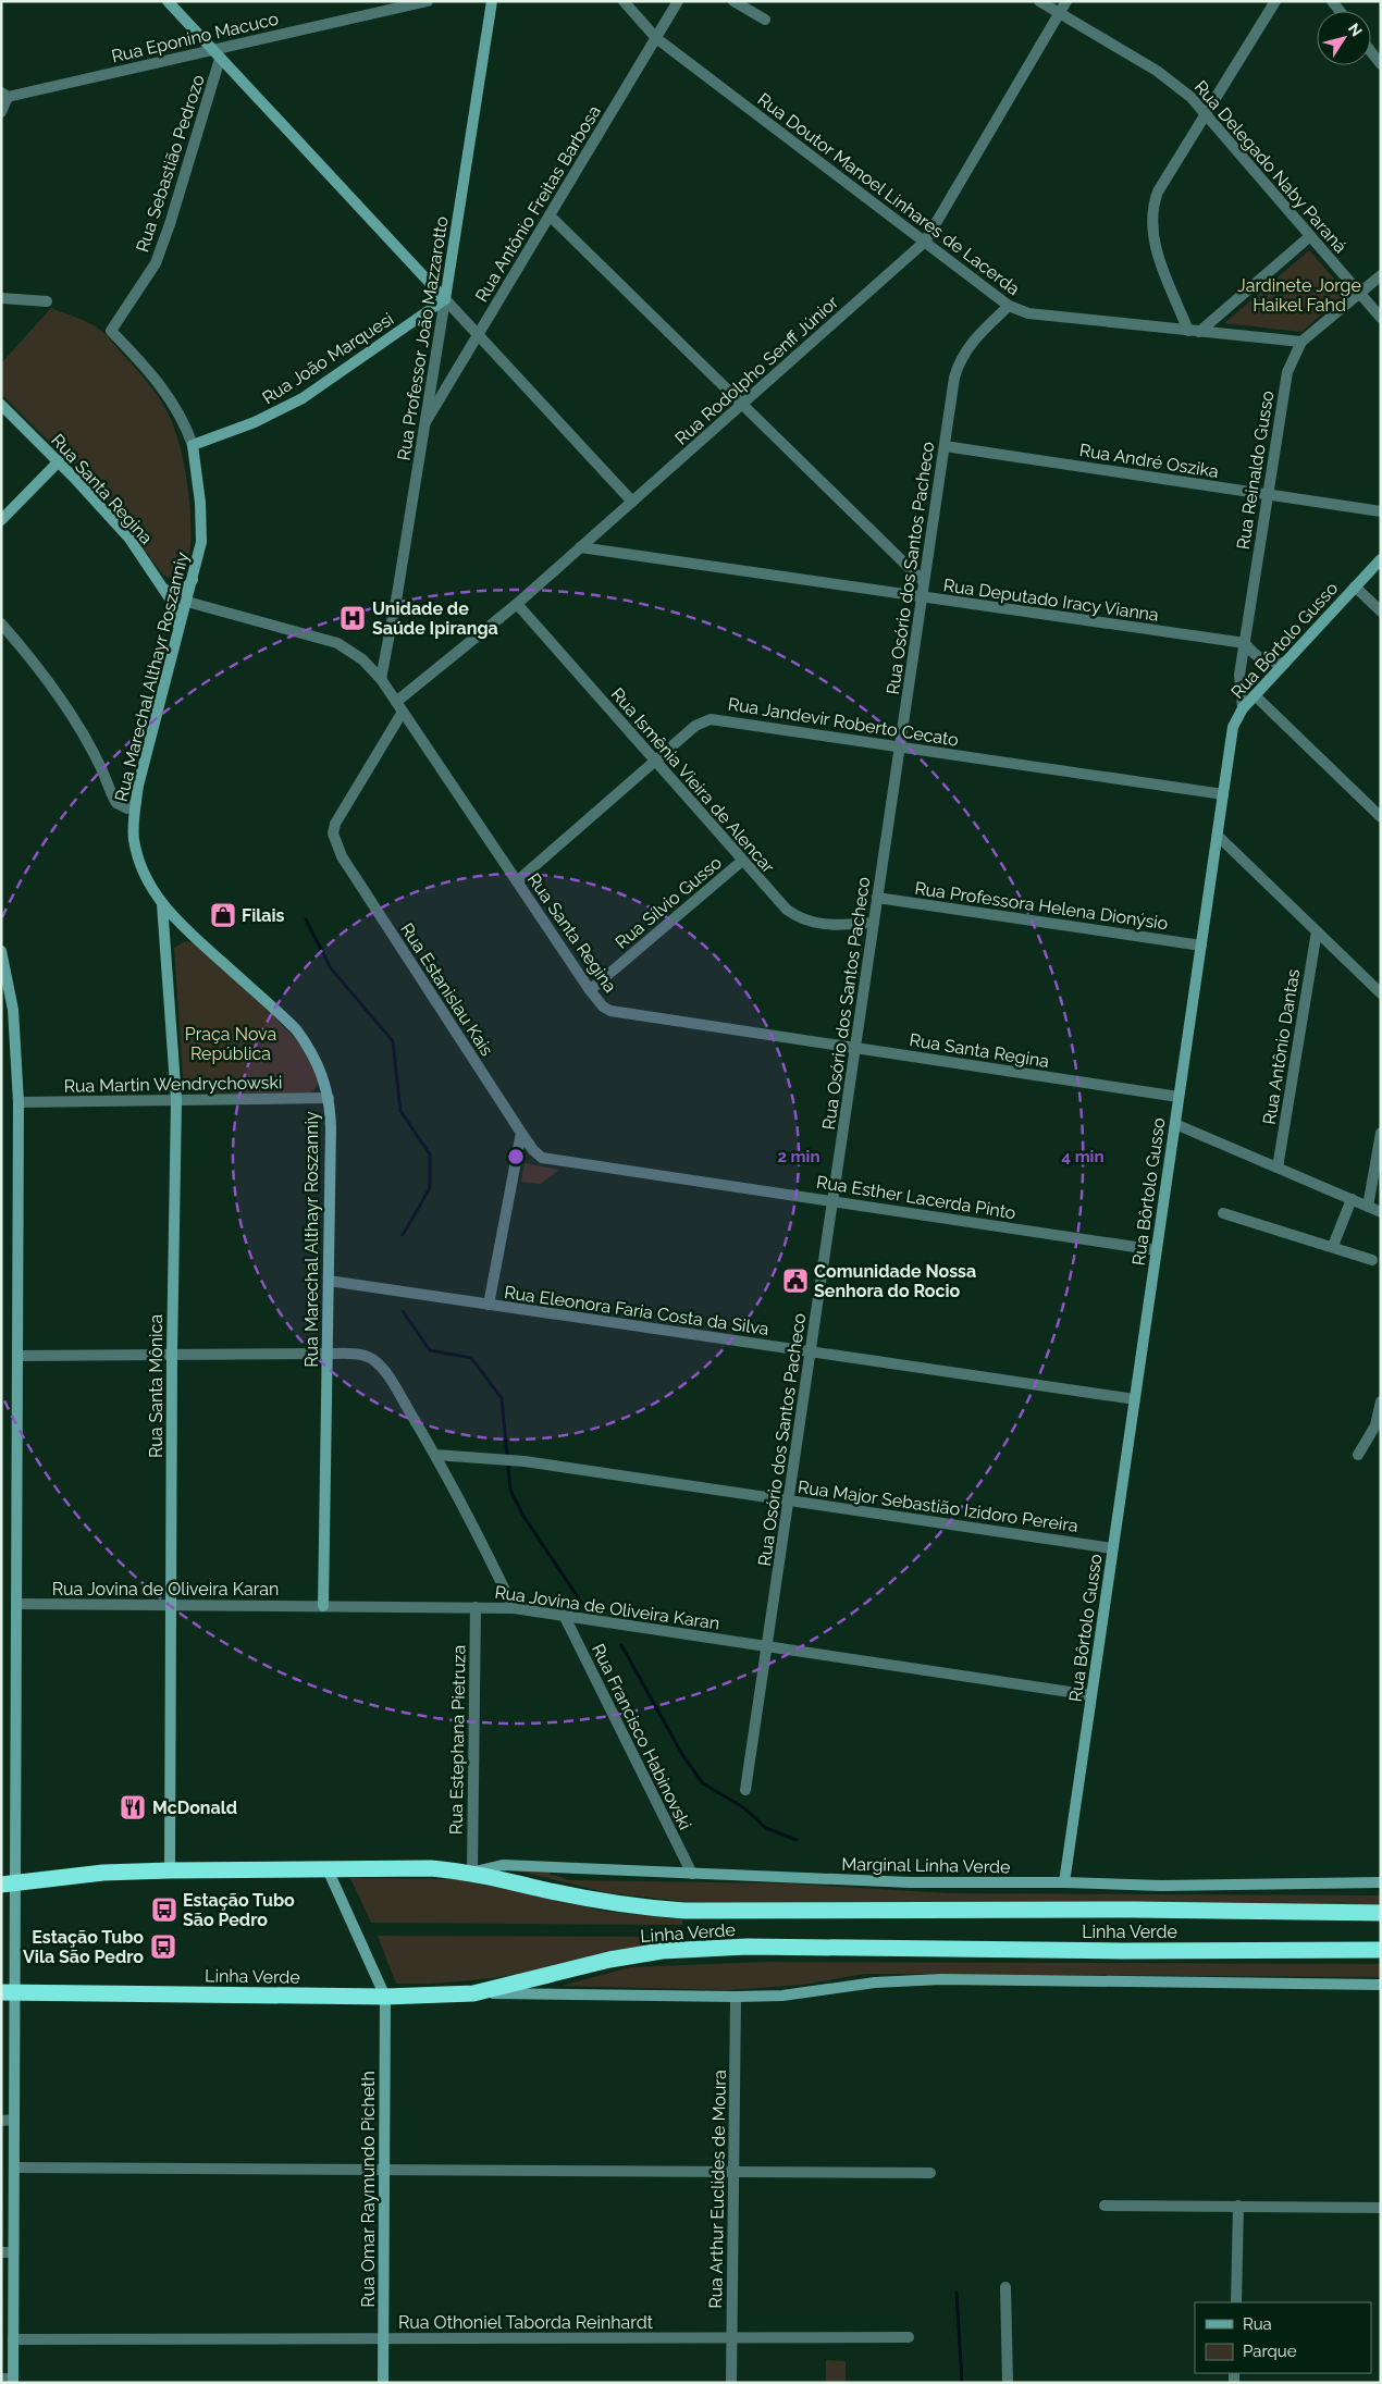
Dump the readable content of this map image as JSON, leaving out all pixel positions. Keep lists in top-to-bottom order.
{
  "streets": {
    "highway": ["Linha Verde"],
    "main road": [
      "Rua Professor João Mazzarotto",
      "Rua João Marquesi",
      "Rua Santa Regina",
      "Rua Bôrtolo Gusso",
      "Rua Marechal Althayr Roszanniy",
      "Rua Santa Mônica",
      "Marginal Linha Verde",
      "Rua Omar Raymundo Picheth"
    ],
    "street": [
      "Rua Eponino Macuco",
      "Rua Sebastião Pedrozo",
      "Rua Delegado Naby Paraná",
      "Rua Doutor Manoel Linhares de Lacerda",
      "Rua Antônio Freitas Barbosa",
      "Rua Rodolpho Senff Júnior",
      "Rua André Oszika",
      "Rua Reinaldo Gusso",
      "Rua Osório dos Santos Pacheco",
      "Rua Deputado Iracy Vianna",
      "Rua Jandevir Roberto Cecato",
      "Rua Ismênia Vieira de Alencar",
      "Rua Sílvio Gusso",
      "Rua Professora Helena Dionýsio",
      "Rua Estanislau Kais",
      "Rua Antônio Dantas",
      "Rua Martin Wendrychowski",
      "Rua Esther Lacerda Pinto",
      "Rua Eleonora Faria Costa da Silva",
      "Rua Major Sebastião Izidoro Pereira",
      "Rua Jovina de Oliveira Karan",
      "Rua Francisco Habinovski",
      "Rua Estephana Pietruza",
      "Rua Arthur Euclides de Moura",
      "Rua Othoniel Taborda Reinhardt"
    ]
  },
  "crossings": [
    ["Rua Eponino Macuco", "Rua Sebastião Pedrozo"],
    ["Rua Sebastião Pedrozo", "Rua Marechal Althayr Roszanniy"],
    ["Rua Delegado Naby Paraná", "Rua Rodolpho Senff Júnior"],
    ["Rua Delegado Naby Paraná", "Rua Reinaldo Gusso"],
    ["Rua Doutor Manoel Linhares de Lacerda", "Rua Antônio Freitas Barbosa"],
    ["Rua Doutor Manoel Linhares de Lacerda", "Rua Rodolpho Senff Júnior"],
    ["Rua Doutor Manoel Linhares de Lacerda", "Rua Reinaldo Gusso"],
    ["Rua Doutor Manoel Linhares de Lacerda", "Rua Osório dos Santos Pacheco"],
    ["Rua Antônio Freitas Barbosa", "Rua Professor João Mazzarotto"],
    ["Rua Professor João Mazzarotto", "Rua João Marquesi"],
    ["Rua Professor João Mazzarotto", "Rua Santa Regina"],
    ["Rua João Marquesi", "Rua Marechal Althayr Roszanniy"],
    ["Rua Rodolpho Senff Júnior", "Rua Santa Regina"],
    ["Rua Rodolpho Senff Júnior", "Rua Deputado Iracy Vianna"],
    ["Rua Rodolpho Senff Júnior", "Rua Ismênia Vieira de Alencar"],
    ["Rua André Oszika", "Rua Reinaldo Gusso"],
    ["Rua André Oszika", "Rua Osório dos Santos Pacheco"],
    ["Rua Reinaldo Gusso", "Rua Deputado Iracy Vianna"],
    ["Rua Reinaldo Gusso", "Rua Bôrtolo Gusso"],
    ["Rua Santa Regina", "Rua Osório dos Santos Pacheco"],
    ["Rua Santa Regina", "Rua Bôrtolo Gusso"],
    ["Rua Santa Regina", "Rua Marechal Althayr Roszanniy"],
    ["Rua Santa Regina", "Rua Jandevir Roberto Cecato"],
    ["Rua Santa Regina", "Rua Sílvio Gusso"],
    ["Rua Santa Regina", "Rua Estanislau Kais"],
    ["Rua Osório dos Santos Pacheco", "Rua Deputado Iracy Vianna"],
    ["Rua Osório dos Santos Pacheco", "Rua Jandevir Roberto Cecato"],
    ["Rua Osório dos Santos Pacheco", "Rua Ismênia Vieira de Alencar"],
    ["Rua Osório dos Santos Pacheco", "Rua Professora Helena Dionýsio"],
    ["Rua Osório dos Santos Pacheco", "Rua Esther Lacerda Pinto"],
    ["Rua Osório dos Santos Pacheco", "Rua Eleonora Faria Costa da Silva"],
    ["Rua Osório dos Santos Pacheco", "Rua Major Sebastião Izidoro Pereira"],
    ["Rua Osório dos Santos Pacheco", "Rua Jovina de Oliveira Karan"],
    ["Rua Bôrtolo Gusso", "Rua Jandevir Roberto Cecato"],
    ["Rua Bôrtolo Gusso", "Rua Professora Helena Dionýsio"],
    ["Rua Bôrtolo Gusso", "Rua Esther Lacerda Pinto"],
    ["Rua Bôrtolo Gusso", "Rua Eleonora Faria Costa da Silva"],
    ["Rua Bôrtolo Gusso", "Rua Major Sebastião Izidoro Pereira"],
    ["Rua Bôrtolo Gusso", "Rua Jovina de Oliveira Karan"],
    ["Rua Bôrtolo Gusso", "Marginal Linha Verde"],
    ["Rua Marechal Althayr Roszanniy", "Rua Martin Wendrychowski"],
    ["Rua Marechal Althayr Roszanniy", "Rua Eleonora Faria Costa da Silva"],
    ["Rua Marechal Althayr Roszanniy", "Rua Santa Mônica"],
    ["Rua Marechal Althayr Roszanniy", "Rua Jovina de Oliveira Karan"],
    ["Rua Jandevir Roberto Cecato", "Rua Ismênia Vieira de Alencar"],
    ["Rua Ismênia Vieira de Alencar", "Rua Sílvio Gusso"],
    ["Rua Estanislau Kais", "Rua Esther Lacerda Pinto"],
    ["Rua Martin Wendrychowski", "Rua Santa Mônica"],
    ["Rua Santa Mônica", "Rua Jovina de Oliveira Karan"],
    ["Rua Santa Mônica", "Linha Verde"],
    ["Rua Jovina de Oliveira Karan", "Rua Francisco Habinovski"],
    ["Rua Jovina de Oliveira Karan", "Rua Estephana Pietruza"],
    ["Rua Francisco Habinovski", "Marginal Linha Verde"],
    ["Rua Estephana Pietruza", "Marginal Linha Verde"],
    ["Rua Estephana Pietruza", "Linha Verde"],
    ["Marginal Linha Verde", "Linha Verde"],
    ["Linha Verde", "Rua Omar Raymundo Picheth"],
    ["Rua Omar Raymundo Picheth", "Rua Othoniel Taborda Reinhardt"],
    ["Rua Arthur Euclides de Moura", "Rua Othoniel Taborda Reinhardt"]
  ],
  "parks": ["Jardinete Jorge Haikel Fahd", "Praça Nova República"],
  "places": {
    "hospital": ["Unidade de Saúde Ipiranga"],
    "shop": ["Filais"],
    "public building": ["Comunidade Nossa Senhora do Rocio"],
    "restaurant": ["McDonald"],
    "bus stop": ["Estação Tubo São Pedro", "Estação Tubo Vila São Pedro"]
  },
  "legend": ["Rua", "Parque"],
  "north": "top right",
  "rings": ["2 min", "4 min"]
}
